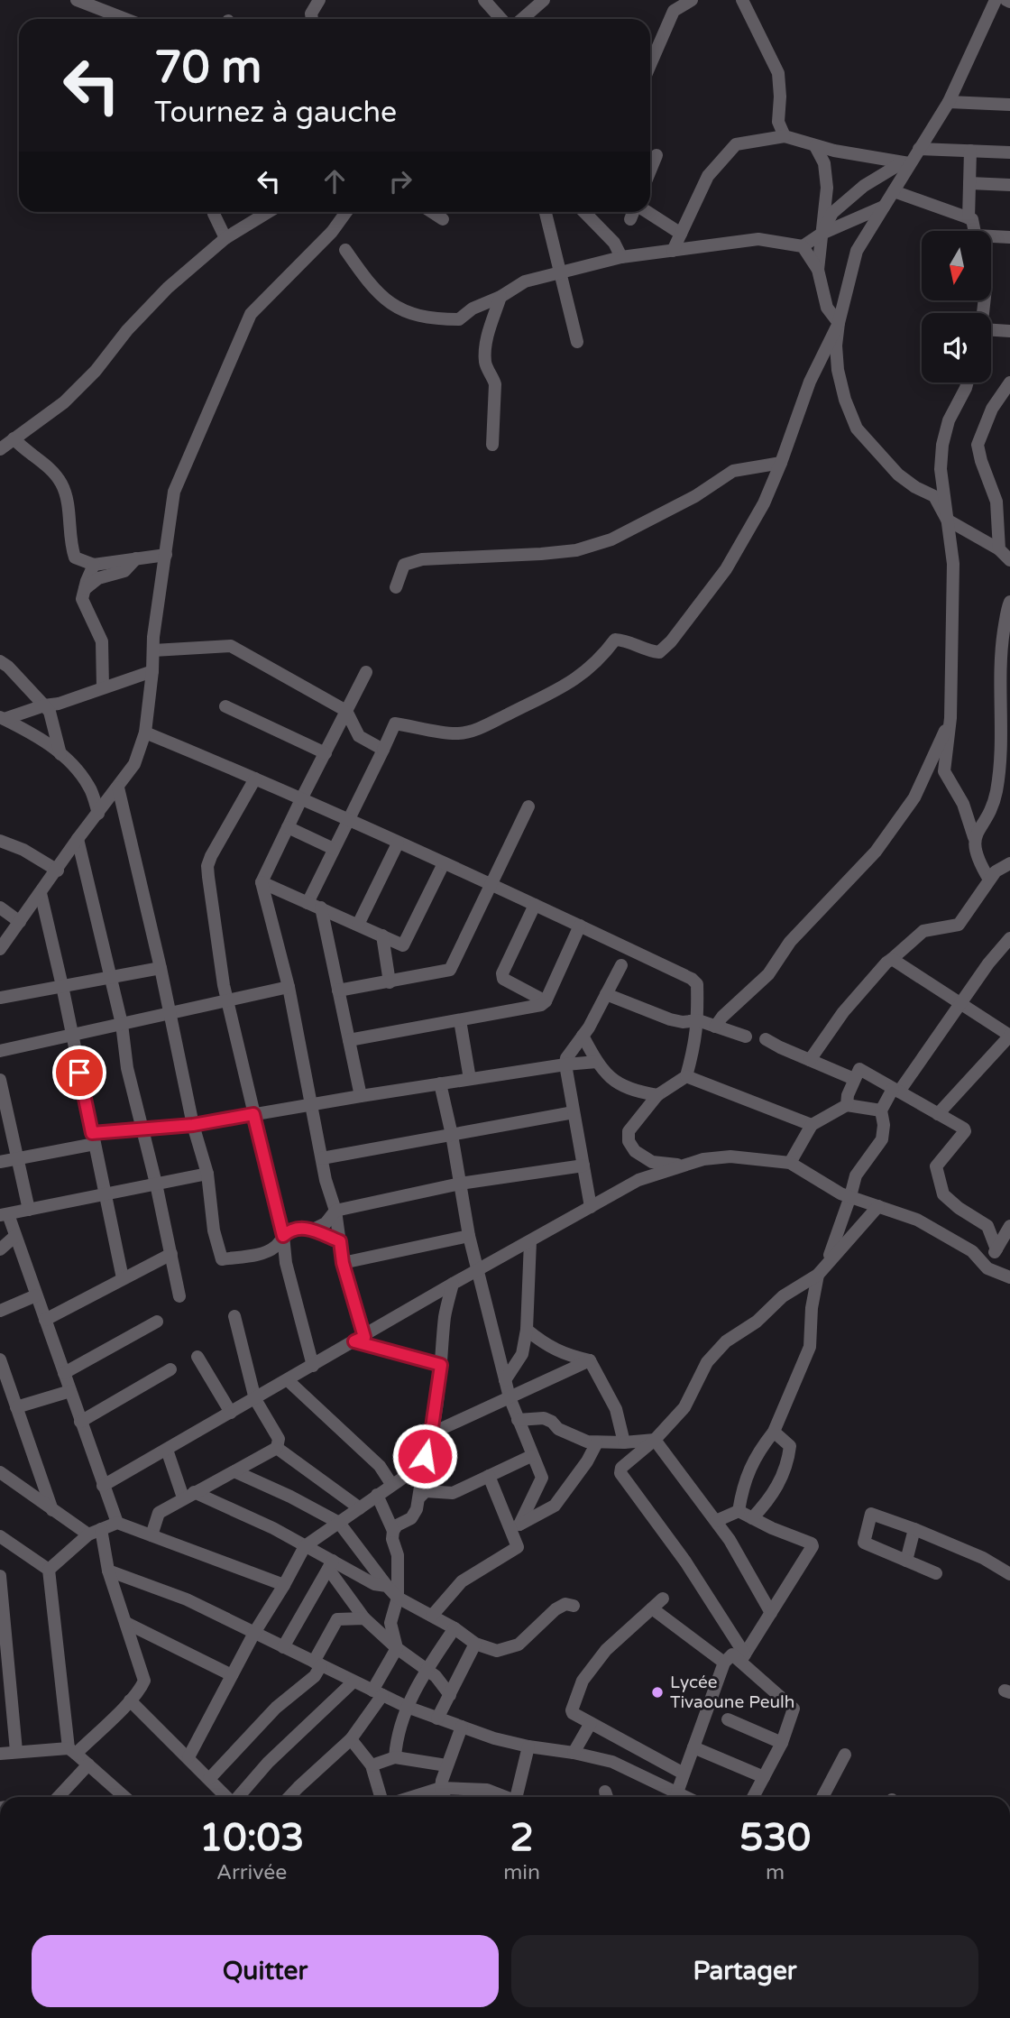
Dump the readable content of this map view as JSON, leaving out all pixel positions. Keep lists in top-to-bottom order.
{
  "places": ["Lycée Tivaoune Peulh"],
  "north": "bottom",
  "page": {
    "turn": ["70 m", "Tournez à gauche"],
    "eta": [
      "10:03",
      "Arrivée",
      "2",
      "min",
      "530",
      "m"
    ],
    "buttons": ["Quitter", "Partager"]
  }
}
